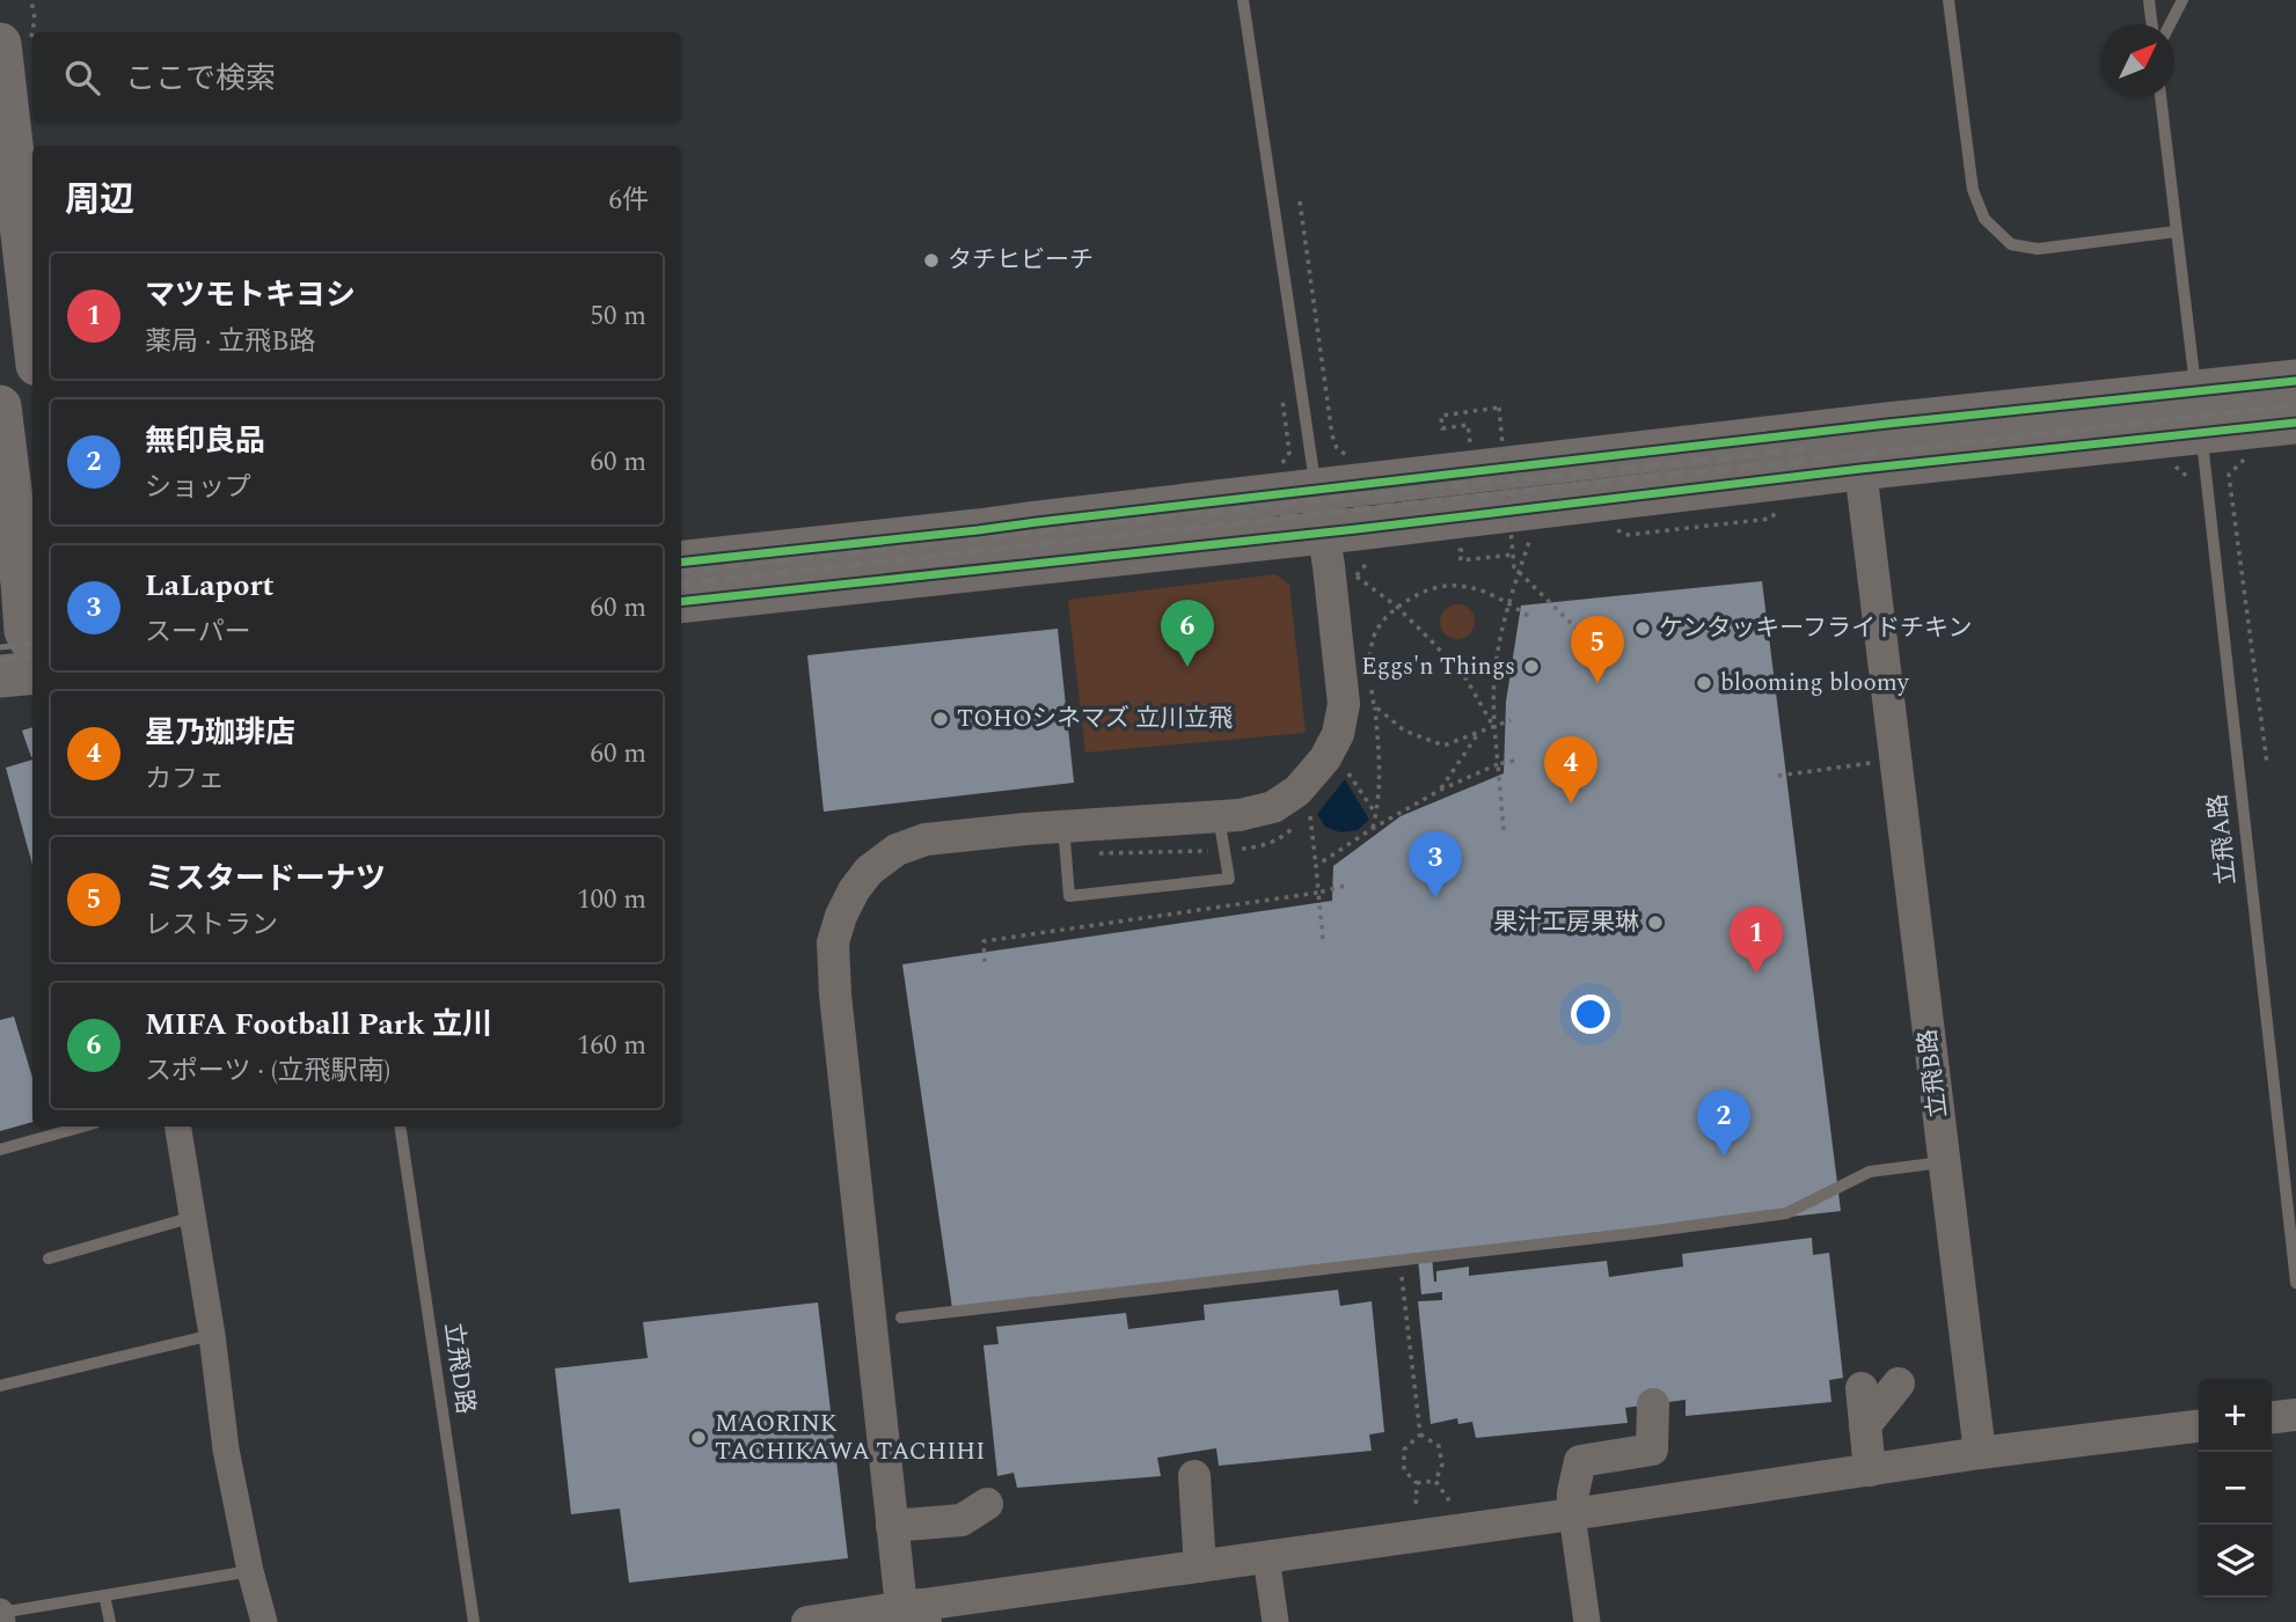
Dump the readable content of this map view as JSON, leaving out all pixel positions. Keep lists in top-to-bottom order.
{
  "streets": {
    "street": ["立飛B路"],
    "lane": ["立飛A路", "立飛D路"]
  },
  "places": [
    "タチヒビーチ",
    "ケンタッキーフライドチキン",
    "Eggs'n Things",
    "blooming bloomy",
    "TOHOシネマズ 立川立飛",
    "果汁工房果琳",
    "MAORINK TACHIKAWA TACHIHI"
  ],
  "north": "top right",
  "page": {
    "search": "ここで検索",
    "heading": ["周辺", "6件"],
    "list": [
      {
        "mark": "1",
        "name": "マツモトキヨシ",
        "note": "薬局 · 立飛B路",
        "value": "50 m"
      },
      {
        "mark": "2",
        "name": "無印良品",
        "note": "ショップ",
        "value": "60 m"
      },
      {
        "mark": "3",
        "name": "LaLaport",
        "note": "スーパー",
        "value": "60 m"
      },
      {
        "mark": "4",
        "name": "星乃珈琲店",
        "note": "カフェ",
        "value": "60 m"
      },
      {
        "mark": "5",
        "name": "ミスタードーナツ",
        "note": "レストラン",
        "value": "100 m"
      },
      {
        "mark": "6",
        "name": "MIFA Football Park 立川",
        "note": "スポーツ · (立飛駅南)",
        "value": "160 m"
      }
    ],
    "pins": [
      "6",
      "5",
      "4",
      "3",
      "1",
      "2"
    ],
    "map_buttons": ["+", "−"]
  }
}
